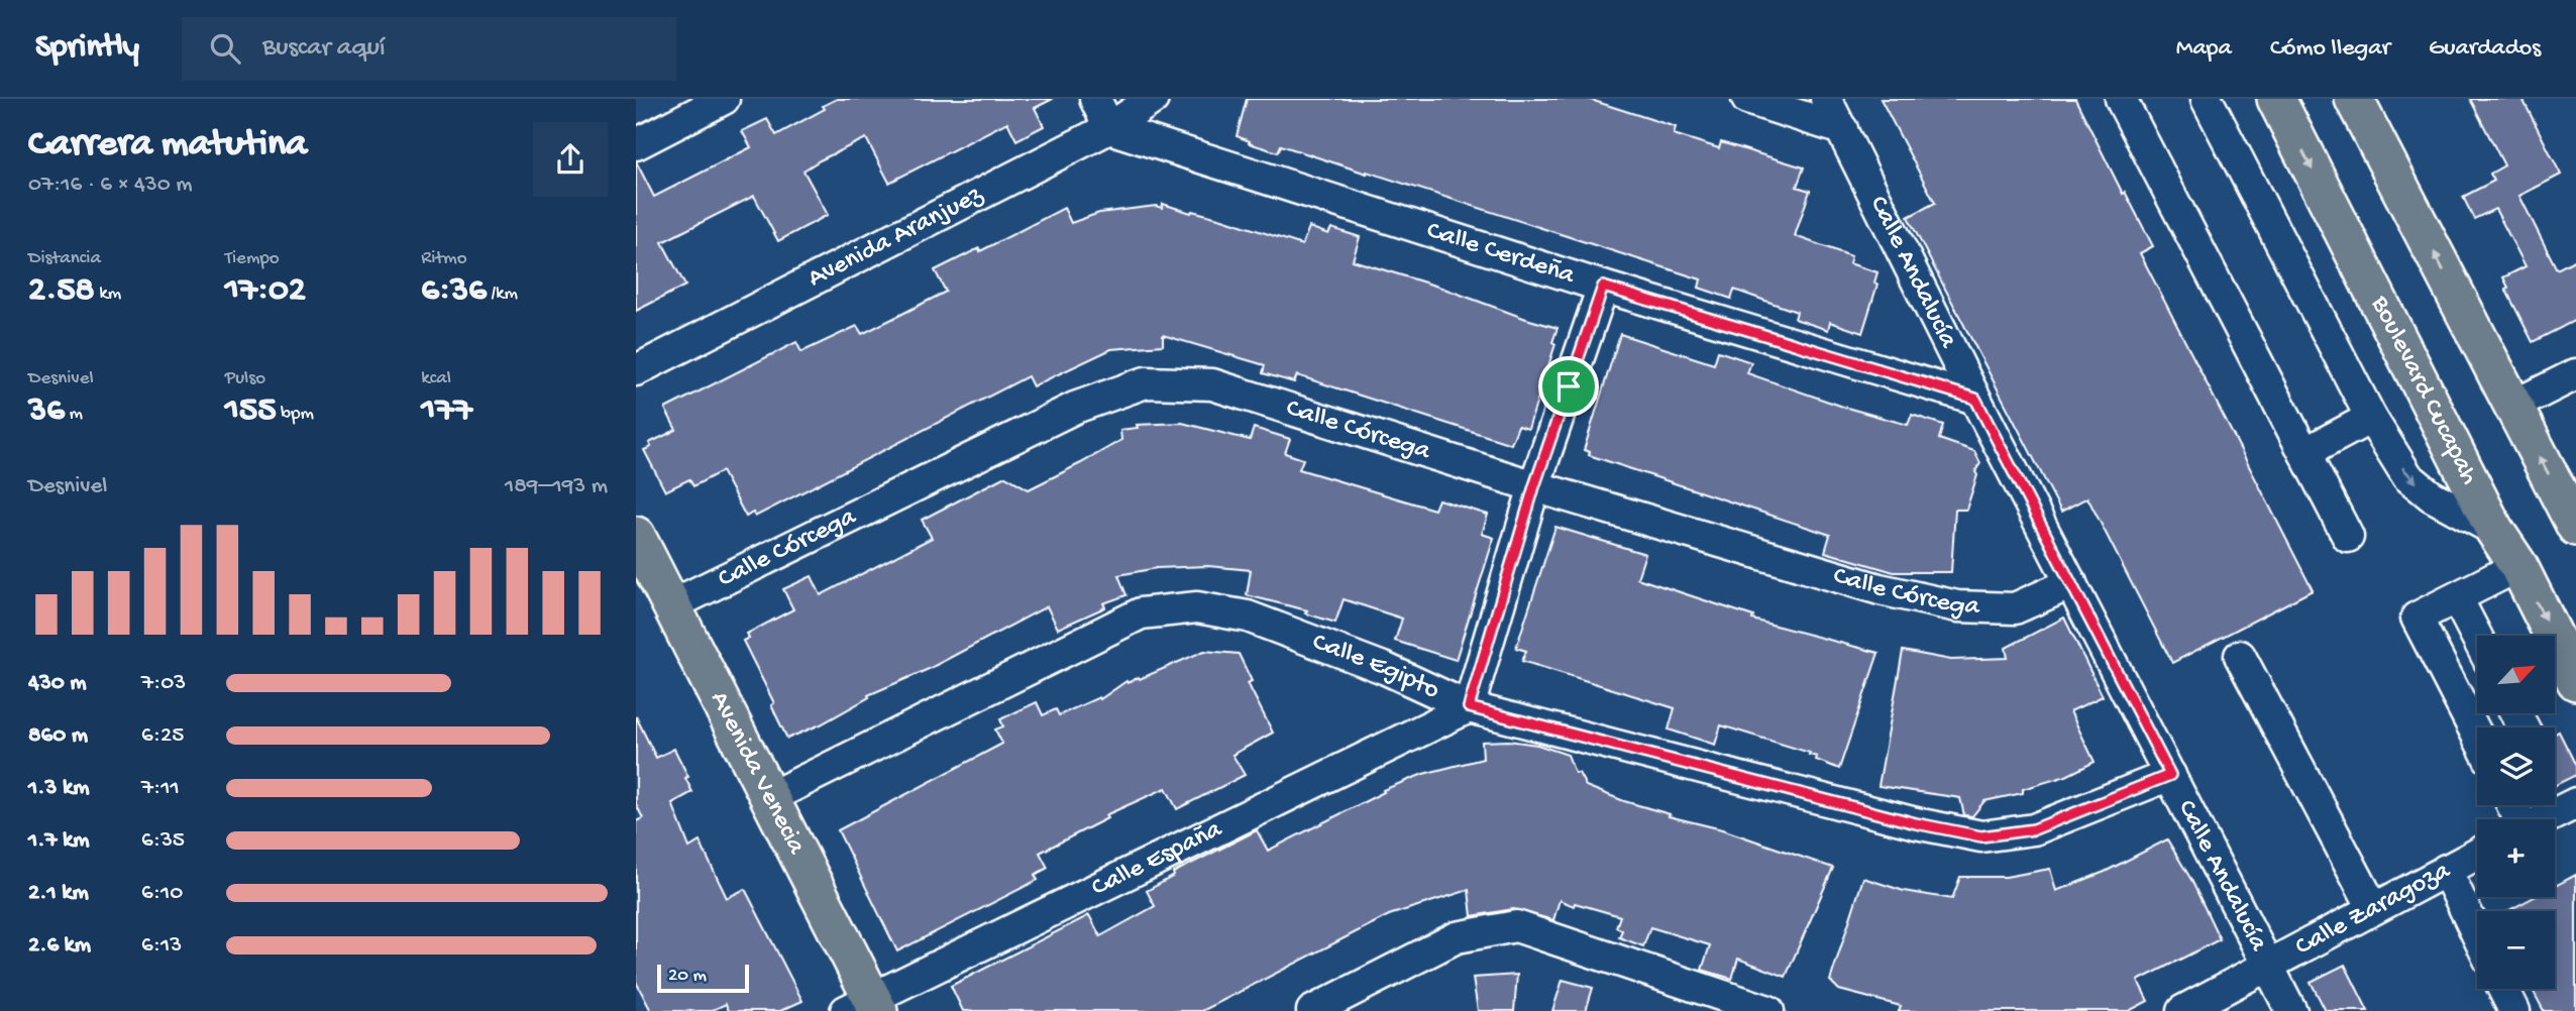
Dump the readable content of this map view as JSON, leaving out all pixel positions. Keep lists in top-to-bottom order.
{
  "streets": {
    "main road": ["Boulevard Cucapah", "Avenida Venecia"],
    "street": [
      "Avenida Aranjuez",
      "Calle Cerdeña",
      "Calle Andalucía",
      "Calle Córcega",
      "Calle Egipto",
      "Calle España",
      "Calle Zaragoza"
    ]
  },
  "crossings": [
    ["Avenida Aranjuez", "Calle Cerdeña"],
    ["Calle Cerdeña", "Calle Andalucía"],
    ["Calle Andalucía", "Calle Córcega"],
    ["Calle Andalucía", "Calle Egipto"],
    ["Calle Andalucía", "Calle Zaragoza"],
    ["Calle Córcega", "Avenida Venecia"],
    ["Calle Egipto", "Avenida Venecia"],
    ["Calle Egipto", "Calle España"],
    ["Avenida Venecia", "Calle España"]
  ],
  "scale_bar": "20 m",
  "north": "top right",
  "page": {
    "header": "Sprintly",
    "search": "Buscar aquí",
    "nav": ["Mapa", "Cómo llegar", "Guardados"],
    "heading": ["Carrera matutina", "07:16 · 6 × 430 m"],
    "stats": [
      ["Distancia", "2.58 km"],
      ["Tiempo", "17:02"],
      ["Ritmo", "6:36 /km"],
      ["Desnivel", "36 m"],
      ["Pulso", "155 bpm"],
      ["kcal", "177"]
    ],
    "chart": ["Desnivel", "189–193 m"],
    "map_buttons": ["+", "−"],
    "list": [
      {
        "name": "430 m",
        "note": "7:03"
      },
      {
        "name": "860 m",
        "note": "6:25"
      },
      {
        "name": "1.3 km",
        "note": "7:11"
      },
      {
        "name": "1.7 km",
        "note": "6:35"
      },
      {
        "name": "2.1 km",
        "note": "6:10"
      },
      {
        "name": "2.6 km",
        "note": "6:13"
      }
    ],
    "scale": "20 m"
  }
}
